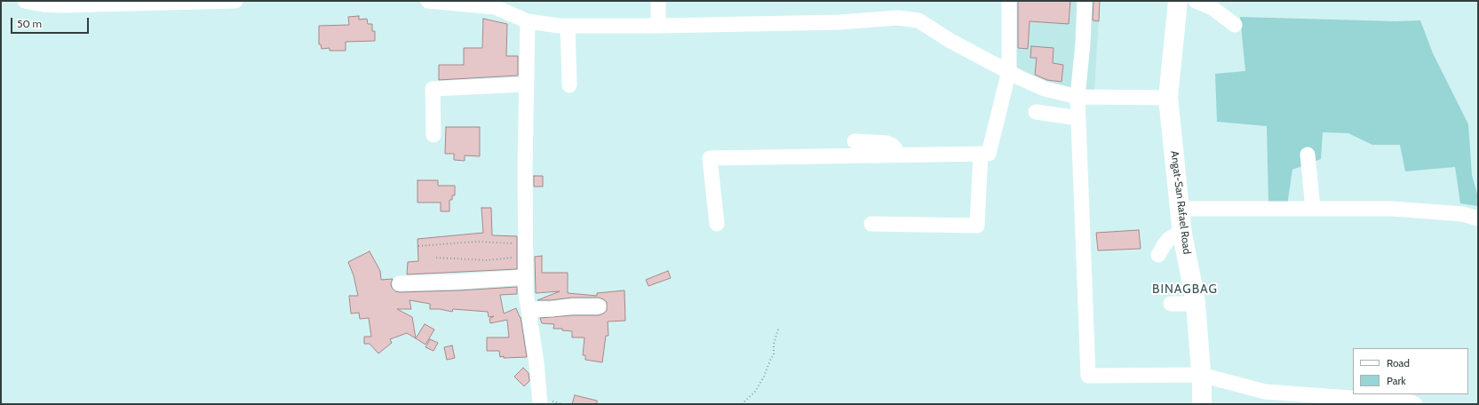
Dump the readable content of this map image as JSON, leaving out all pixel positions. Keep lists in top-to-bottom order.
{
  "streets": {
    "main road": ["Angat-San Rafael Road"]
  },
  "districts": ["BINAGBAG"],
  "legend": ["Road", "Park"],
  "scale_bar": "50 m"
}
